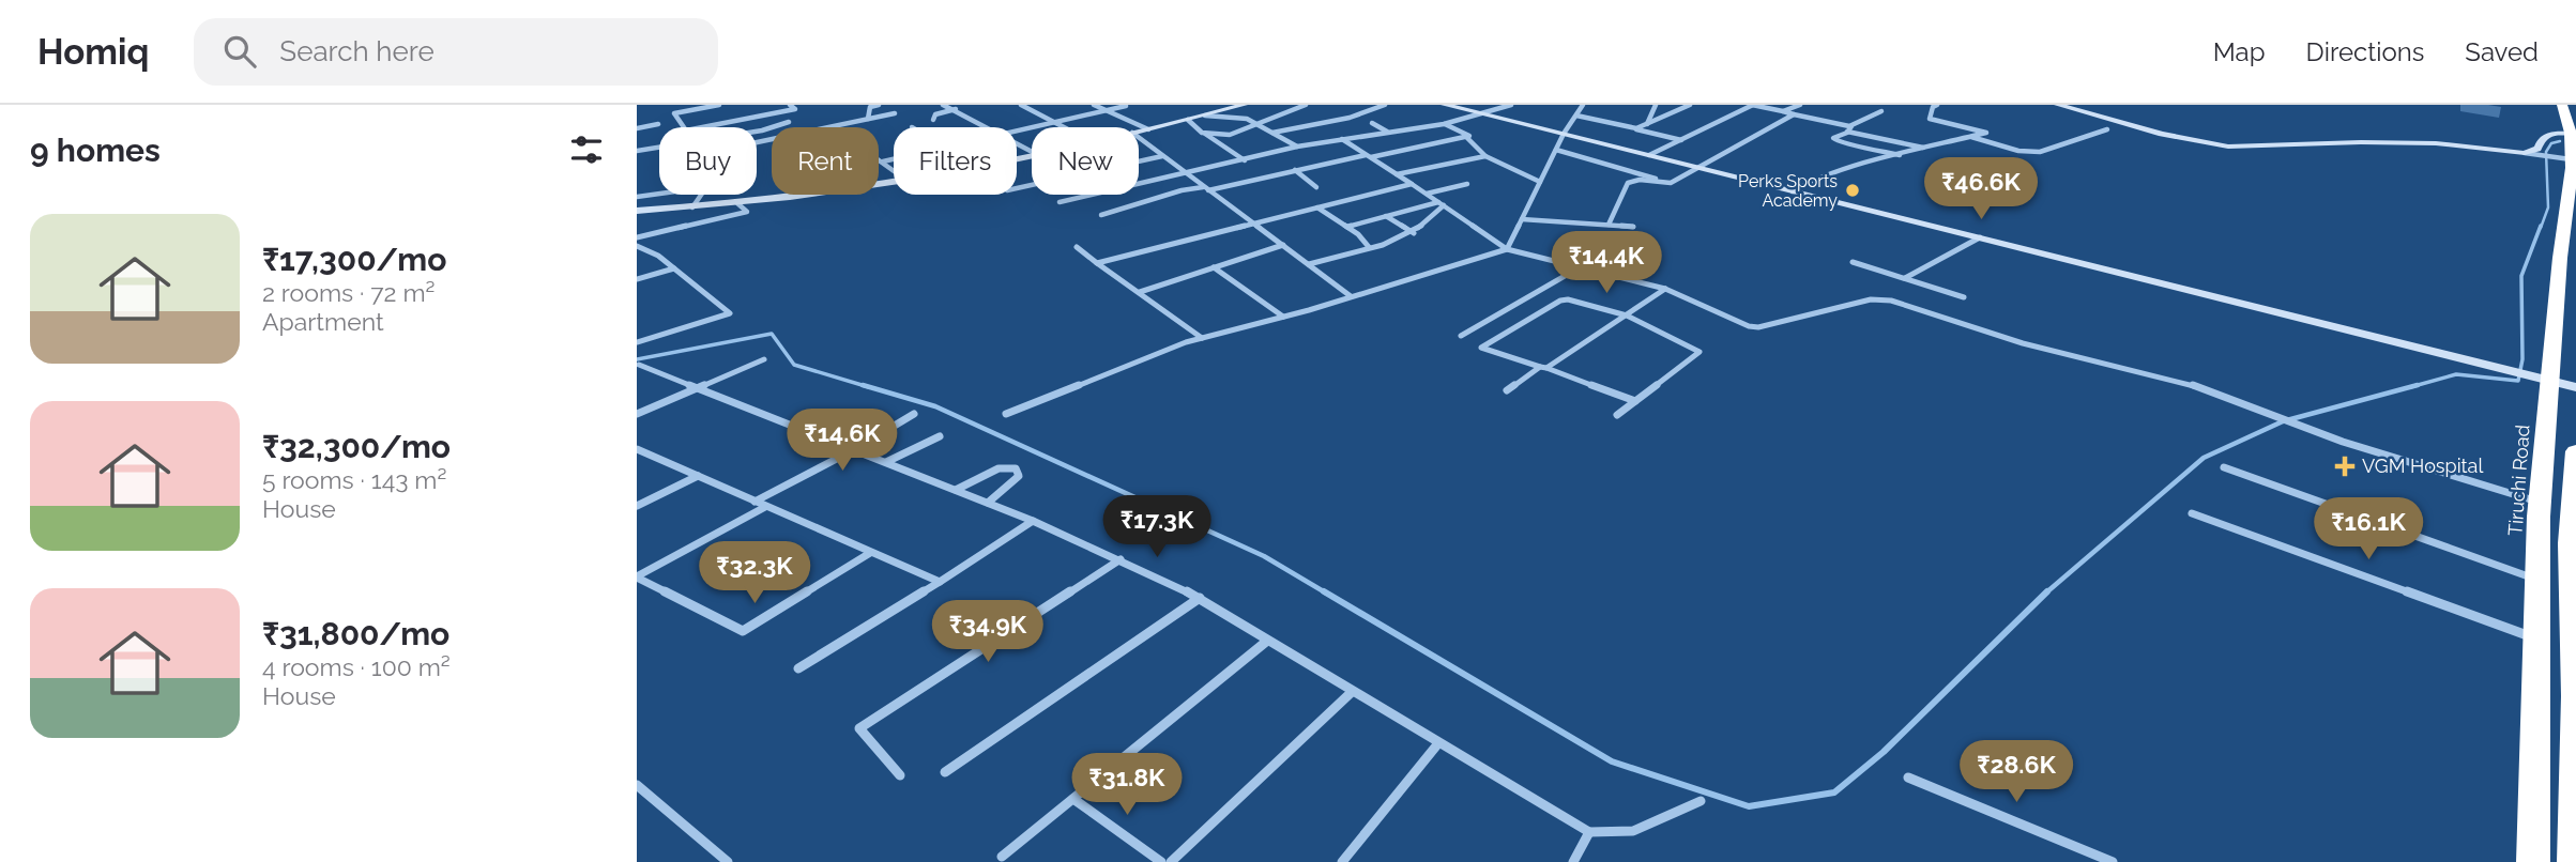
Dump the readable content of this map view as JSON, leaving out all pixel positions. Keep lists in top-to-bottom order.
{
  "streets": {
    "highway": ["Tiruchi Road"]
  },
  "places": {
    "other": ["Perks Sports Academy"],
    "health": ["VGM Hospital"]
  },
  "page": {
    "header": "Homiq",
    "search": "Search here",
    "nav": ["Map", "Directions", "Saved"],
    "heading": "9 homes",
    "chip": [
      "Buy",
      "Rent",
      "Filters",
      "New"
    ],
    "price": [
      "₹46.6K",
      "₹14.4K",
      "₹14.6K",
      "₹17.3K",
      "₹16.1K",
      "₹32.3K",
      "₹34.9K",
      "₹28.6K",
      "₹31.8K"
    ],
    "list": [
      {
        "name": "₹17,300/mo",
        "note": "2 rooms · 72 m² · Apartment"
      },
      {
        "name": "₹32,300/mo",
        "note": "5 rooms · 143 m² · House"
      },
      {
        "name": "₹31,800/mo",
        "note": "4 rooms · 100 m² · House"
      }
    ]
  }
}
